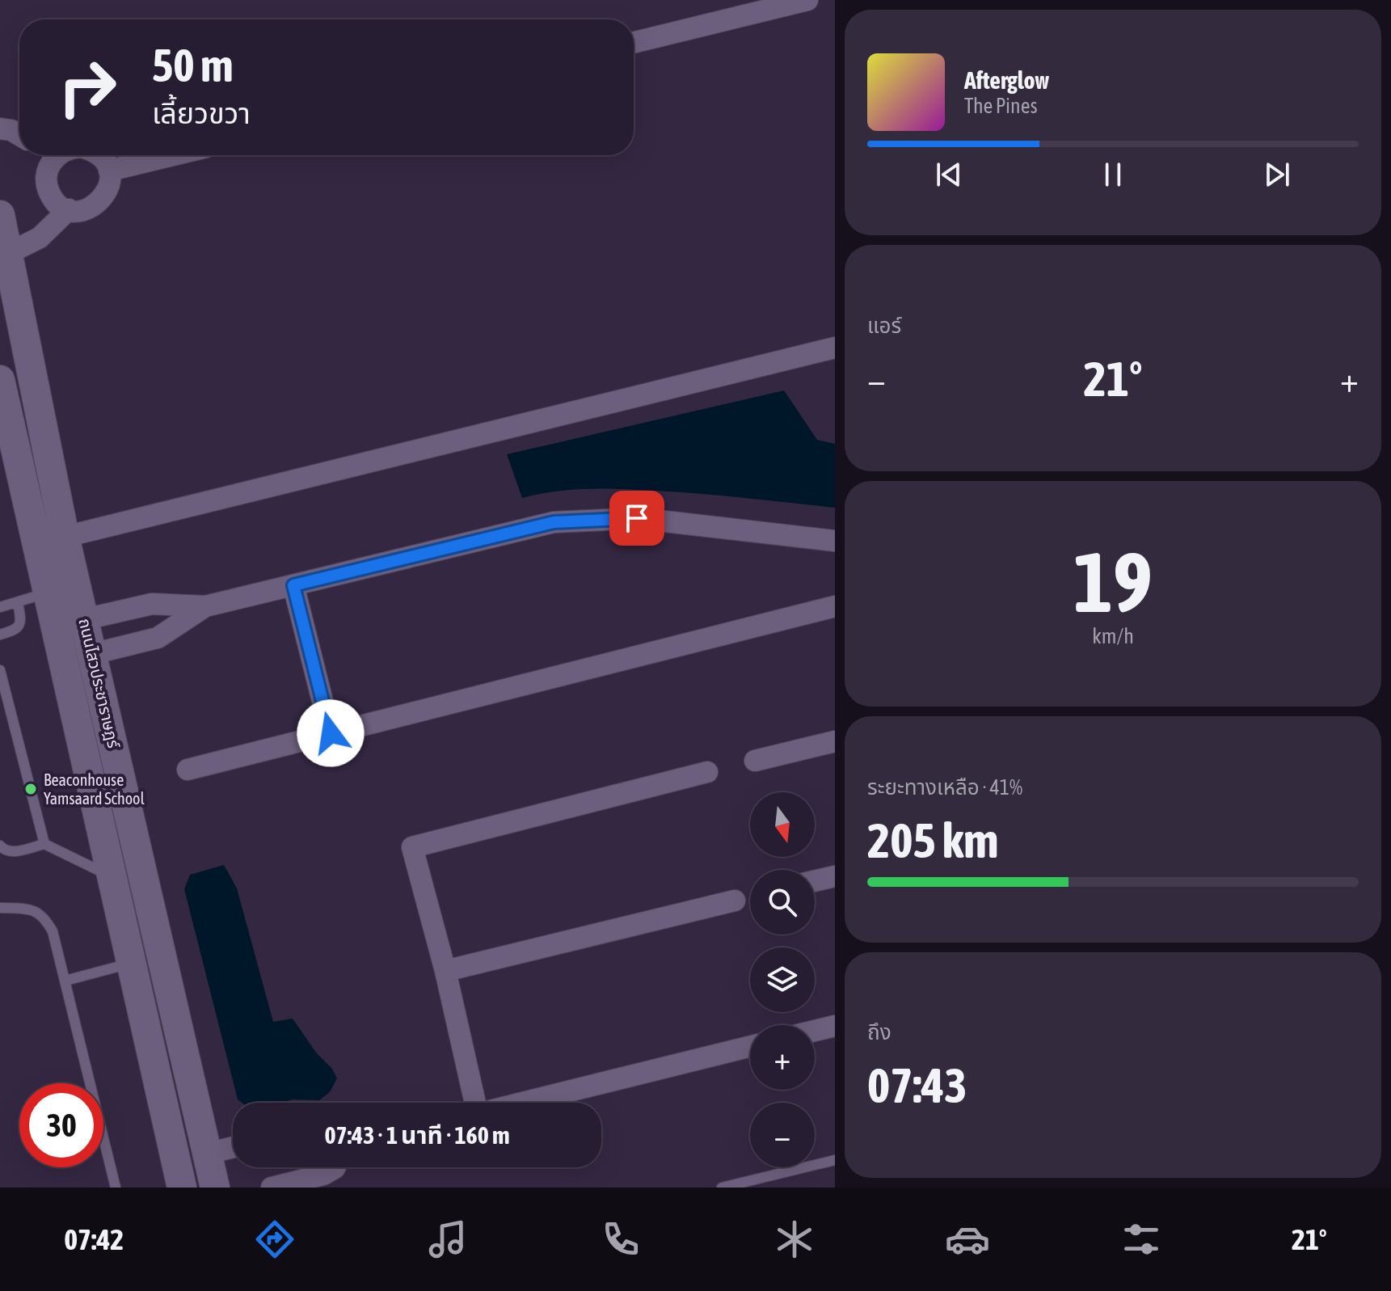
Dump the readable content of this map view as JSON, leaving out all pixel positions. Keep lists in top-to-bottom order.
{
  "streets": {
    "main road": ["ถนนไสวประชาราษฎร์"]
  },
  "places": ["Beaconhouse Yamsaard School"],
  "north": "bottom",
  "page": {
    "turn": ["50 m", "เลี้ยวขวา"],
    "song": ["Afterglow", "The Pines"],
    "tile": [
      "แอร์",
      ["19", "km/h"],
      ["ระยะทางเหลือ · 41%", "205 km"],
      ["ถึง", "07:43"]
    ],
    "heat": ["−", "21°", "+"],
    "map_buttons": ["+", "−"],
    "limit": "30",
    "trip": "07:43 · 1 นาที · 160 m",
    "tabs": ["07:42", "21°"]
  }
}
